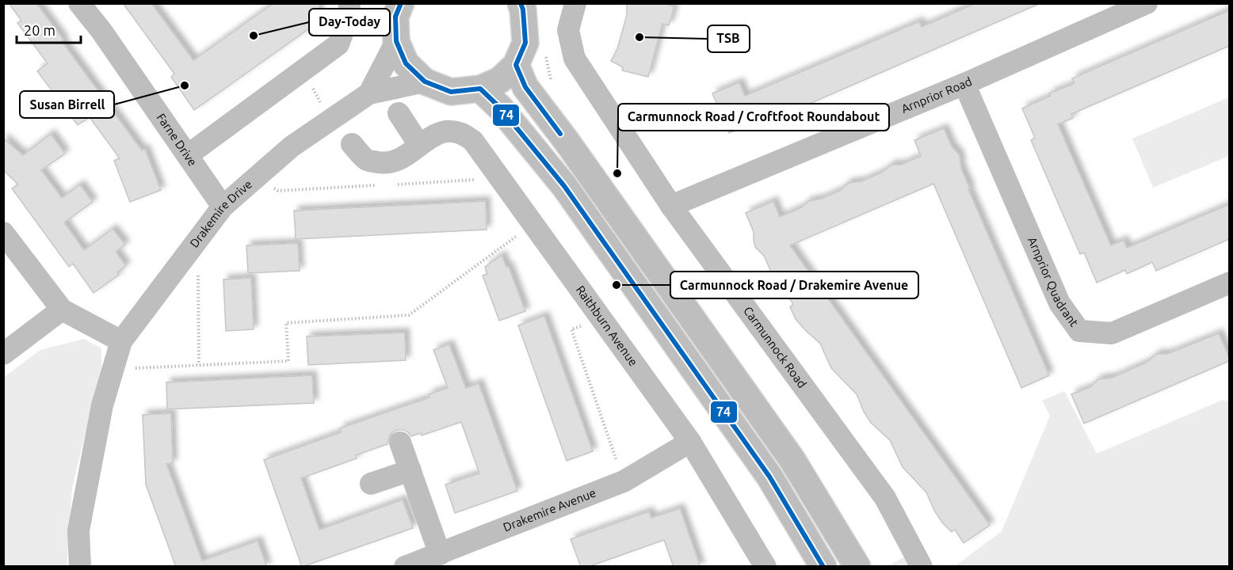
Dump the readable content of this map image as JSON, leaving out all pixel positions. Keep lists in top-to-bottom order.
{
  "streets": {
    "street": [
      "Arnprior Road",
      "Farne Drive",
      "Drakemire Drive",
      "Arnprior Quadrant",
      "Raithburn Avenue",
      "Carmunnock Road",
      "Drakemire Avenue"
    ]
  },
  "crossings": [
    ["Arnprior Road", "Arnprior Quadrant"],
    ["Arnprior Road", "Carmunnock Road"],
    ["Farne Drive", "Drakemire Drive"],
    ["Raithburn Avenue", "Drakemire Avenue"]
  ],
  "places": [
    "Day-Today",
    "TSB",
    "Susan Birrell",
    "Carmunnock Road / Croftfoot Roundabout",
    "Carmunnock Road / Drakemire Avenue"
  ],
  "lines": ["transit line 74"],
  "scale_bar": "20 m"
}
